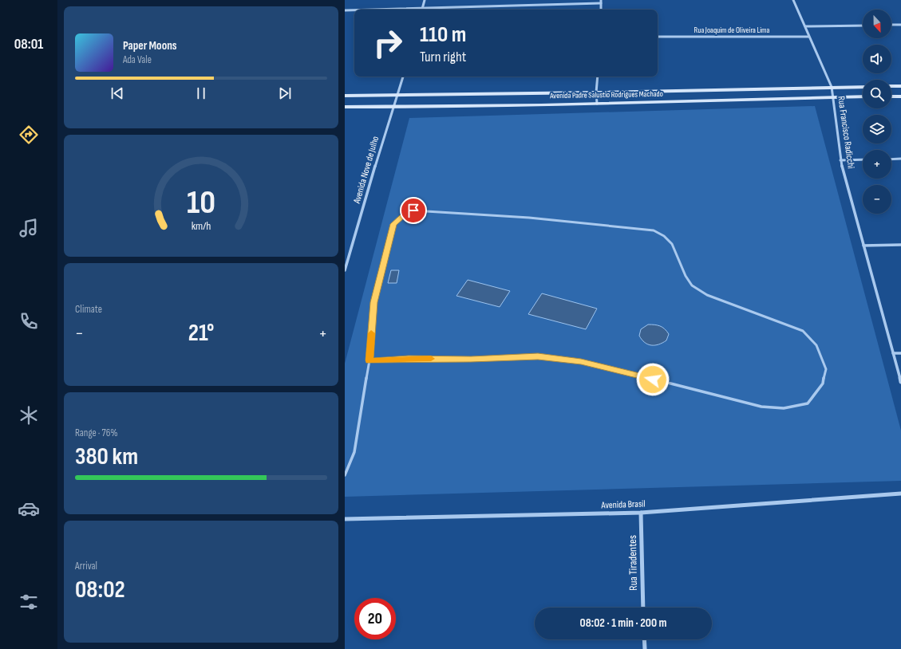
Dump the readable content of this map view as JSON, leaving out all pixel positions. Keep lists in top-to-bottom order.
{
  "streets": {
    "main road": ["Avenida Padre Salustio Rodrigues Machado"],
    "street": [
      "Rua Joaquim de Oliveira Lima",
      "Rua Francisco Radicchi",
      "Avenida Nove de Julho",
      "Avenida Brasil",
      "Rua Tiradentes"
    ]
  },
  "crossings": [
    ["Rua Joaquim de Oliveira Lima", "Rua Francisco Radicchi"],
    ["Avenida Padre Salustio Rodrigues Machado", "Rua Francisco Radicchi"],
    ["Avenida Padre Salustio Rodrigues Machado", "Avenida Nove de Julho"],
    ["Avenida Brasil", "Rua Tiradentes"]
  ],
  "north": "bottom",
  "page": {
    "tabs": "08:01",
    "map_buttons": ["+", "−"],
    "turn": ["110 m", "Turn right"],
    "song": ["Paper Moons", "Ada Vale"],
    "tile": [
      "Climate",
      ["Range · 76%", "380 km"],
      ["Arrival", "08:02"]
    ],
    "heat": ["−", "21°", "+"],
    "limit": "20",
    "trip": "08:02 · 1 min · 200 m",
    "gauge": ["10", "km/h"]
  }
}
